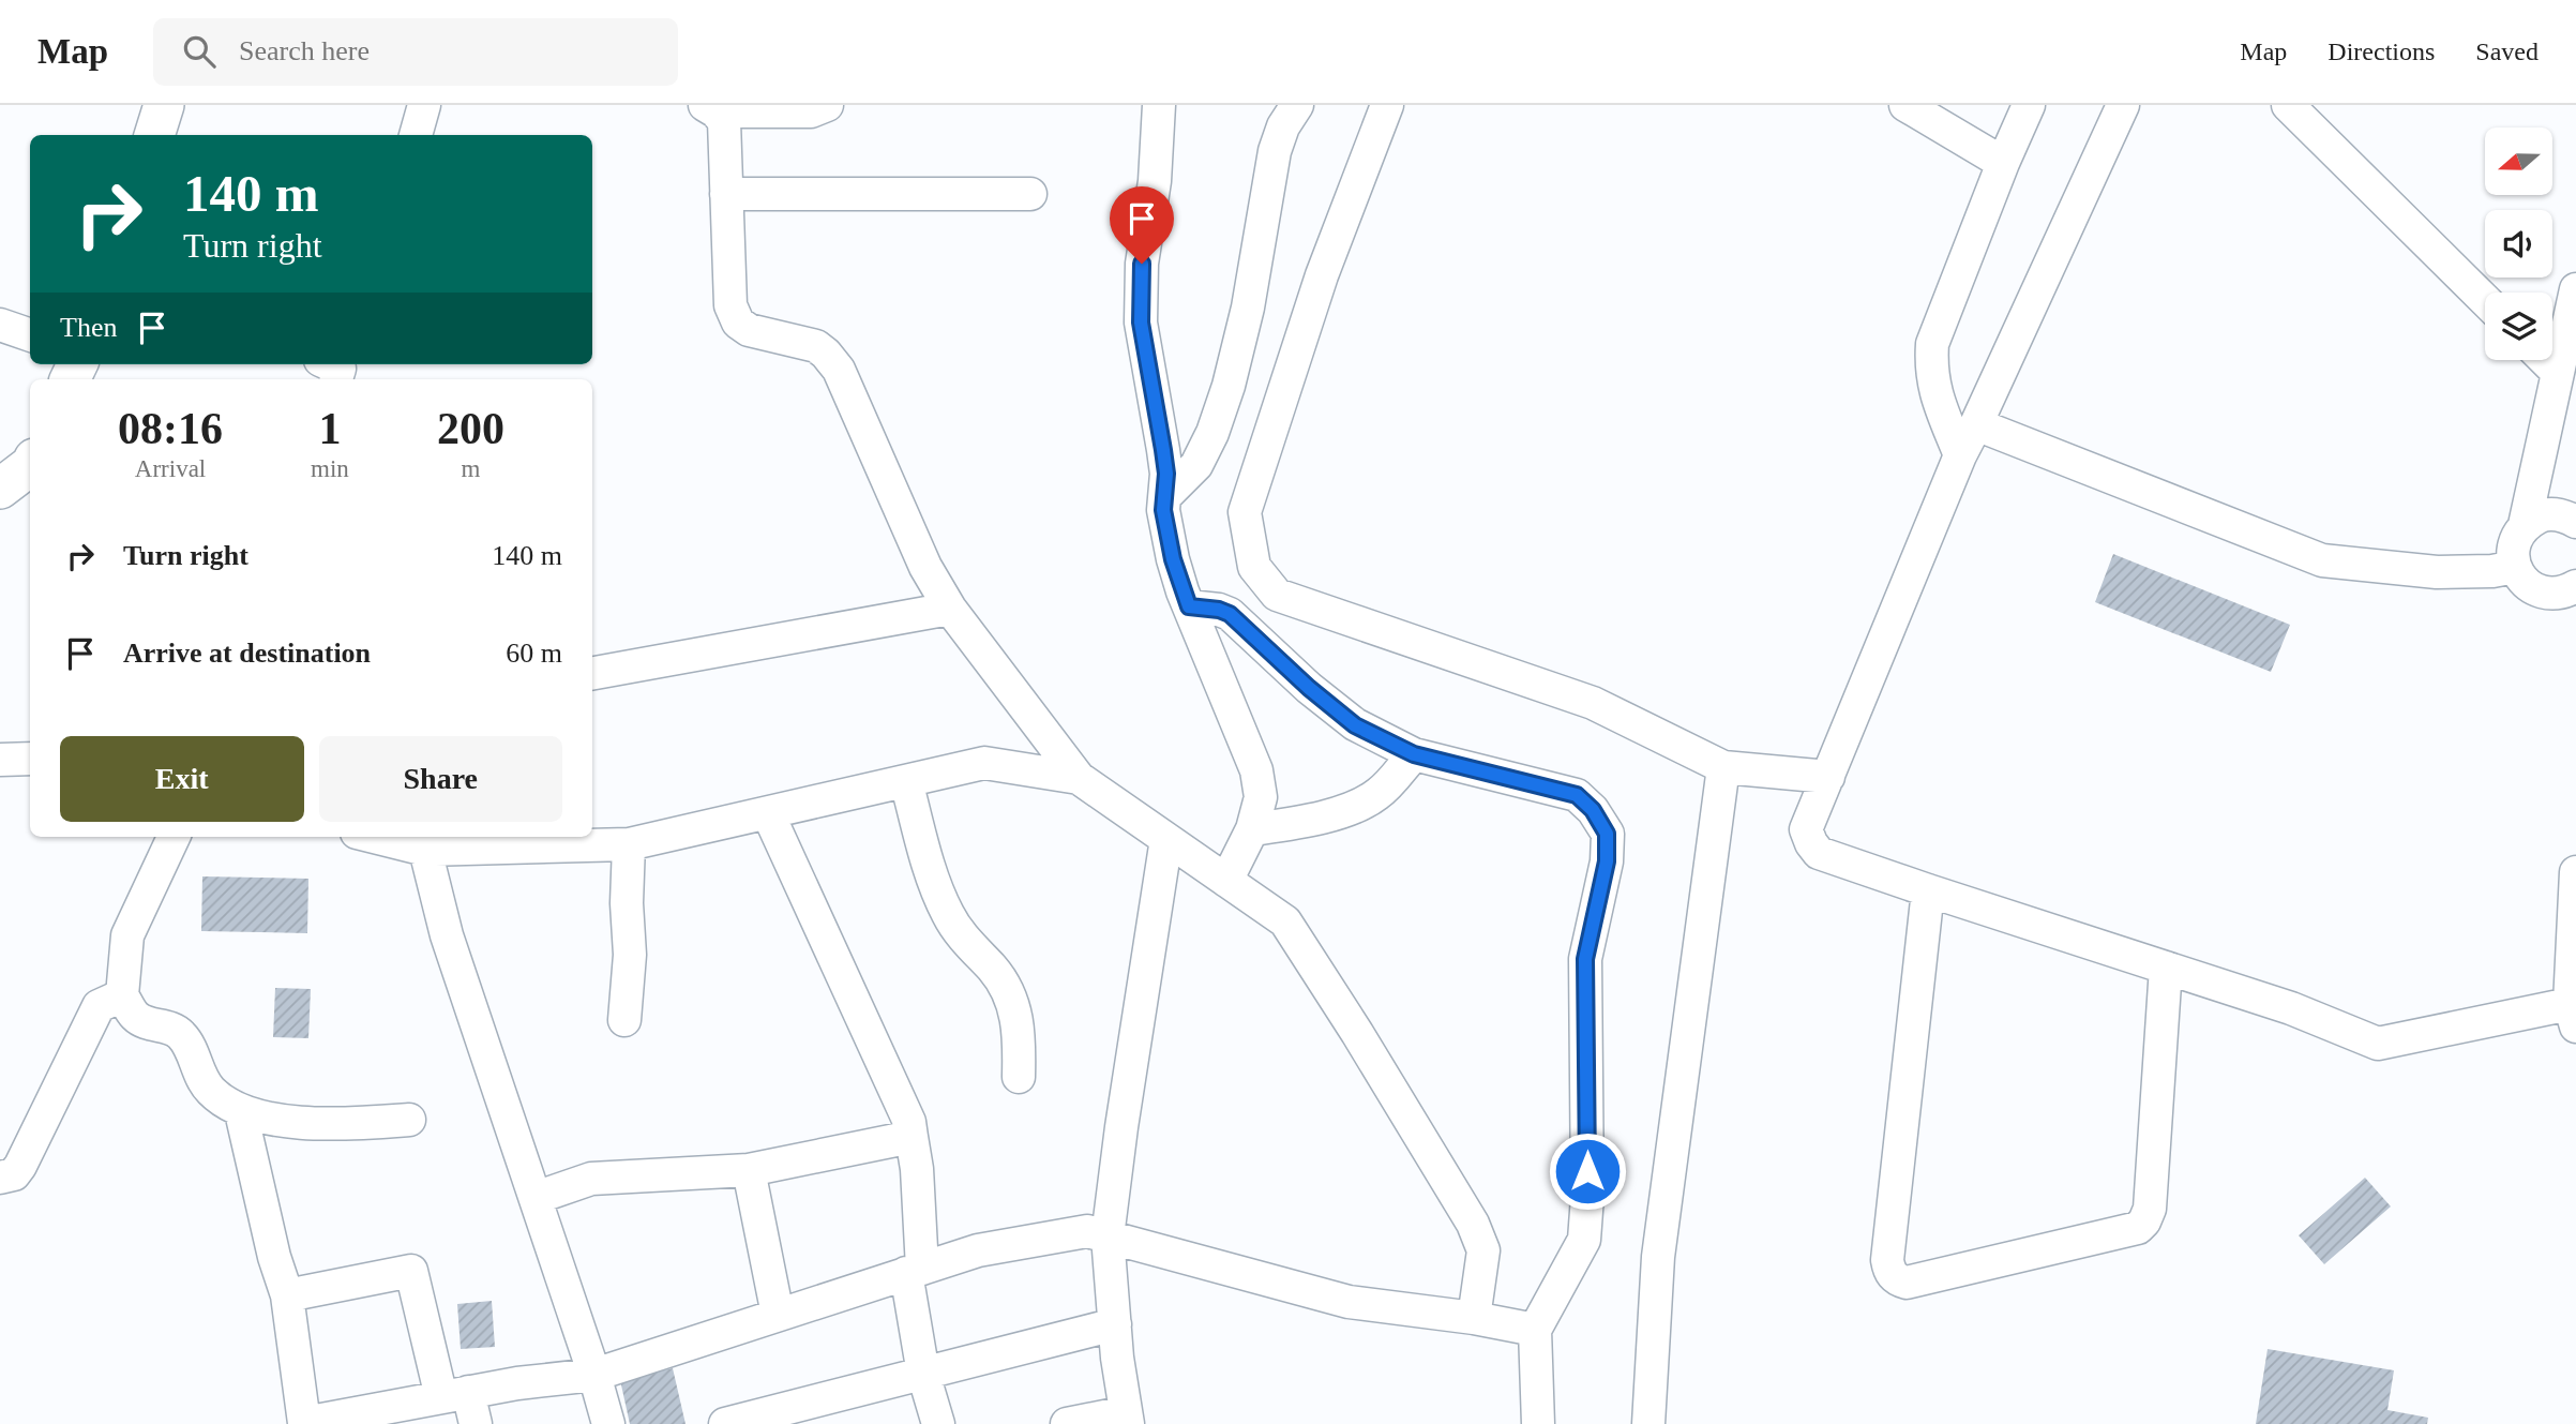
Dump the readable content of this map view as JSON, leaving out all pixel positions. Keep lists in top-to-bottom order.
{
  "north": "left",
  "page": {
    "header": "Map",
    "search": "Search here",
    "nav": ["Map", "Directions", "Saved"],
    "turn": ["140 m", "Turn right"],
    "then": "Then",
    "eta": [
      "08:16",
      "Arrival",
      "1",
      "min",
      "200",
      "m"
    ],
    "list": [
      {
        "name": "Turn right",
        "value": "140 m"
      },
      {
        "name": "Arrive at destination",
        "value": "60 m"
      }
    ],
    "buttons": ["Exit", "Share"]
  }
}
